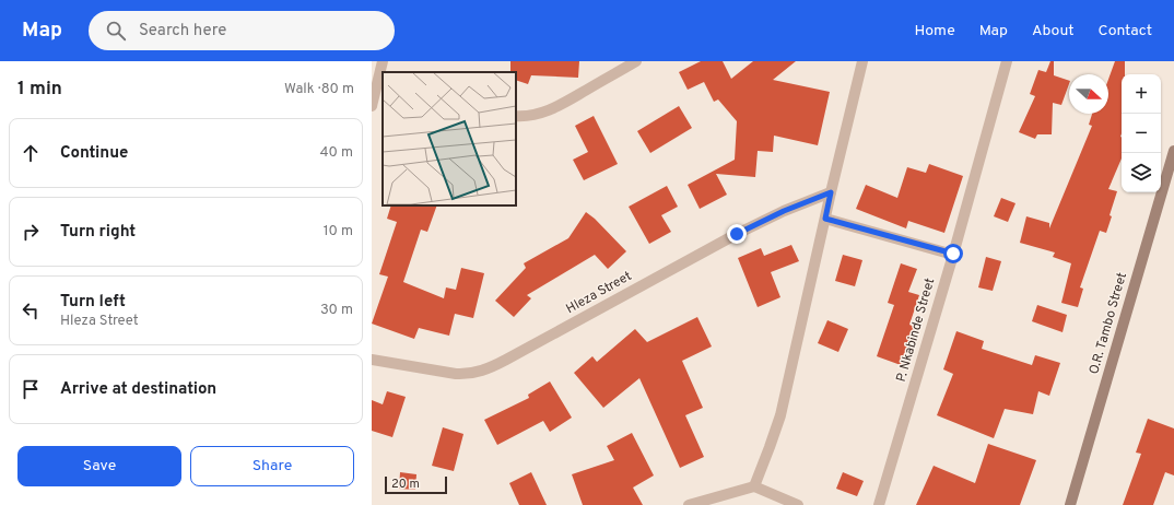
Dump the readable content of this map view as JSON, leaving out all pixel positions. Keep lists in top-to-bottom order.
{
  "streets": {
    "street": ["Hleza Street", "O.R. Tambo Street", "P. Nkabinde Street"]
  },
  "scale_bar": "20 m",
  "north": "right",
  "page": {
    "header": "Map",
    "search": "Search here",
    "nav": [
      "Home",
      "Map",
      "About",
      "Contact"
    ],
    "heading": ["1 min", "Walk · 80 m"],
    "map_buttons": ["+", "−"],
    "list": [
      ["Continue", "40 m"],
      ["Turn right", "10 m"],
      ["Turn left", "Hleza Street", "30 m"],
      "Arrive at destination"
    ],
    "buttons": ["Save", "Share"],
    "scale": "20 m"
  }
}
